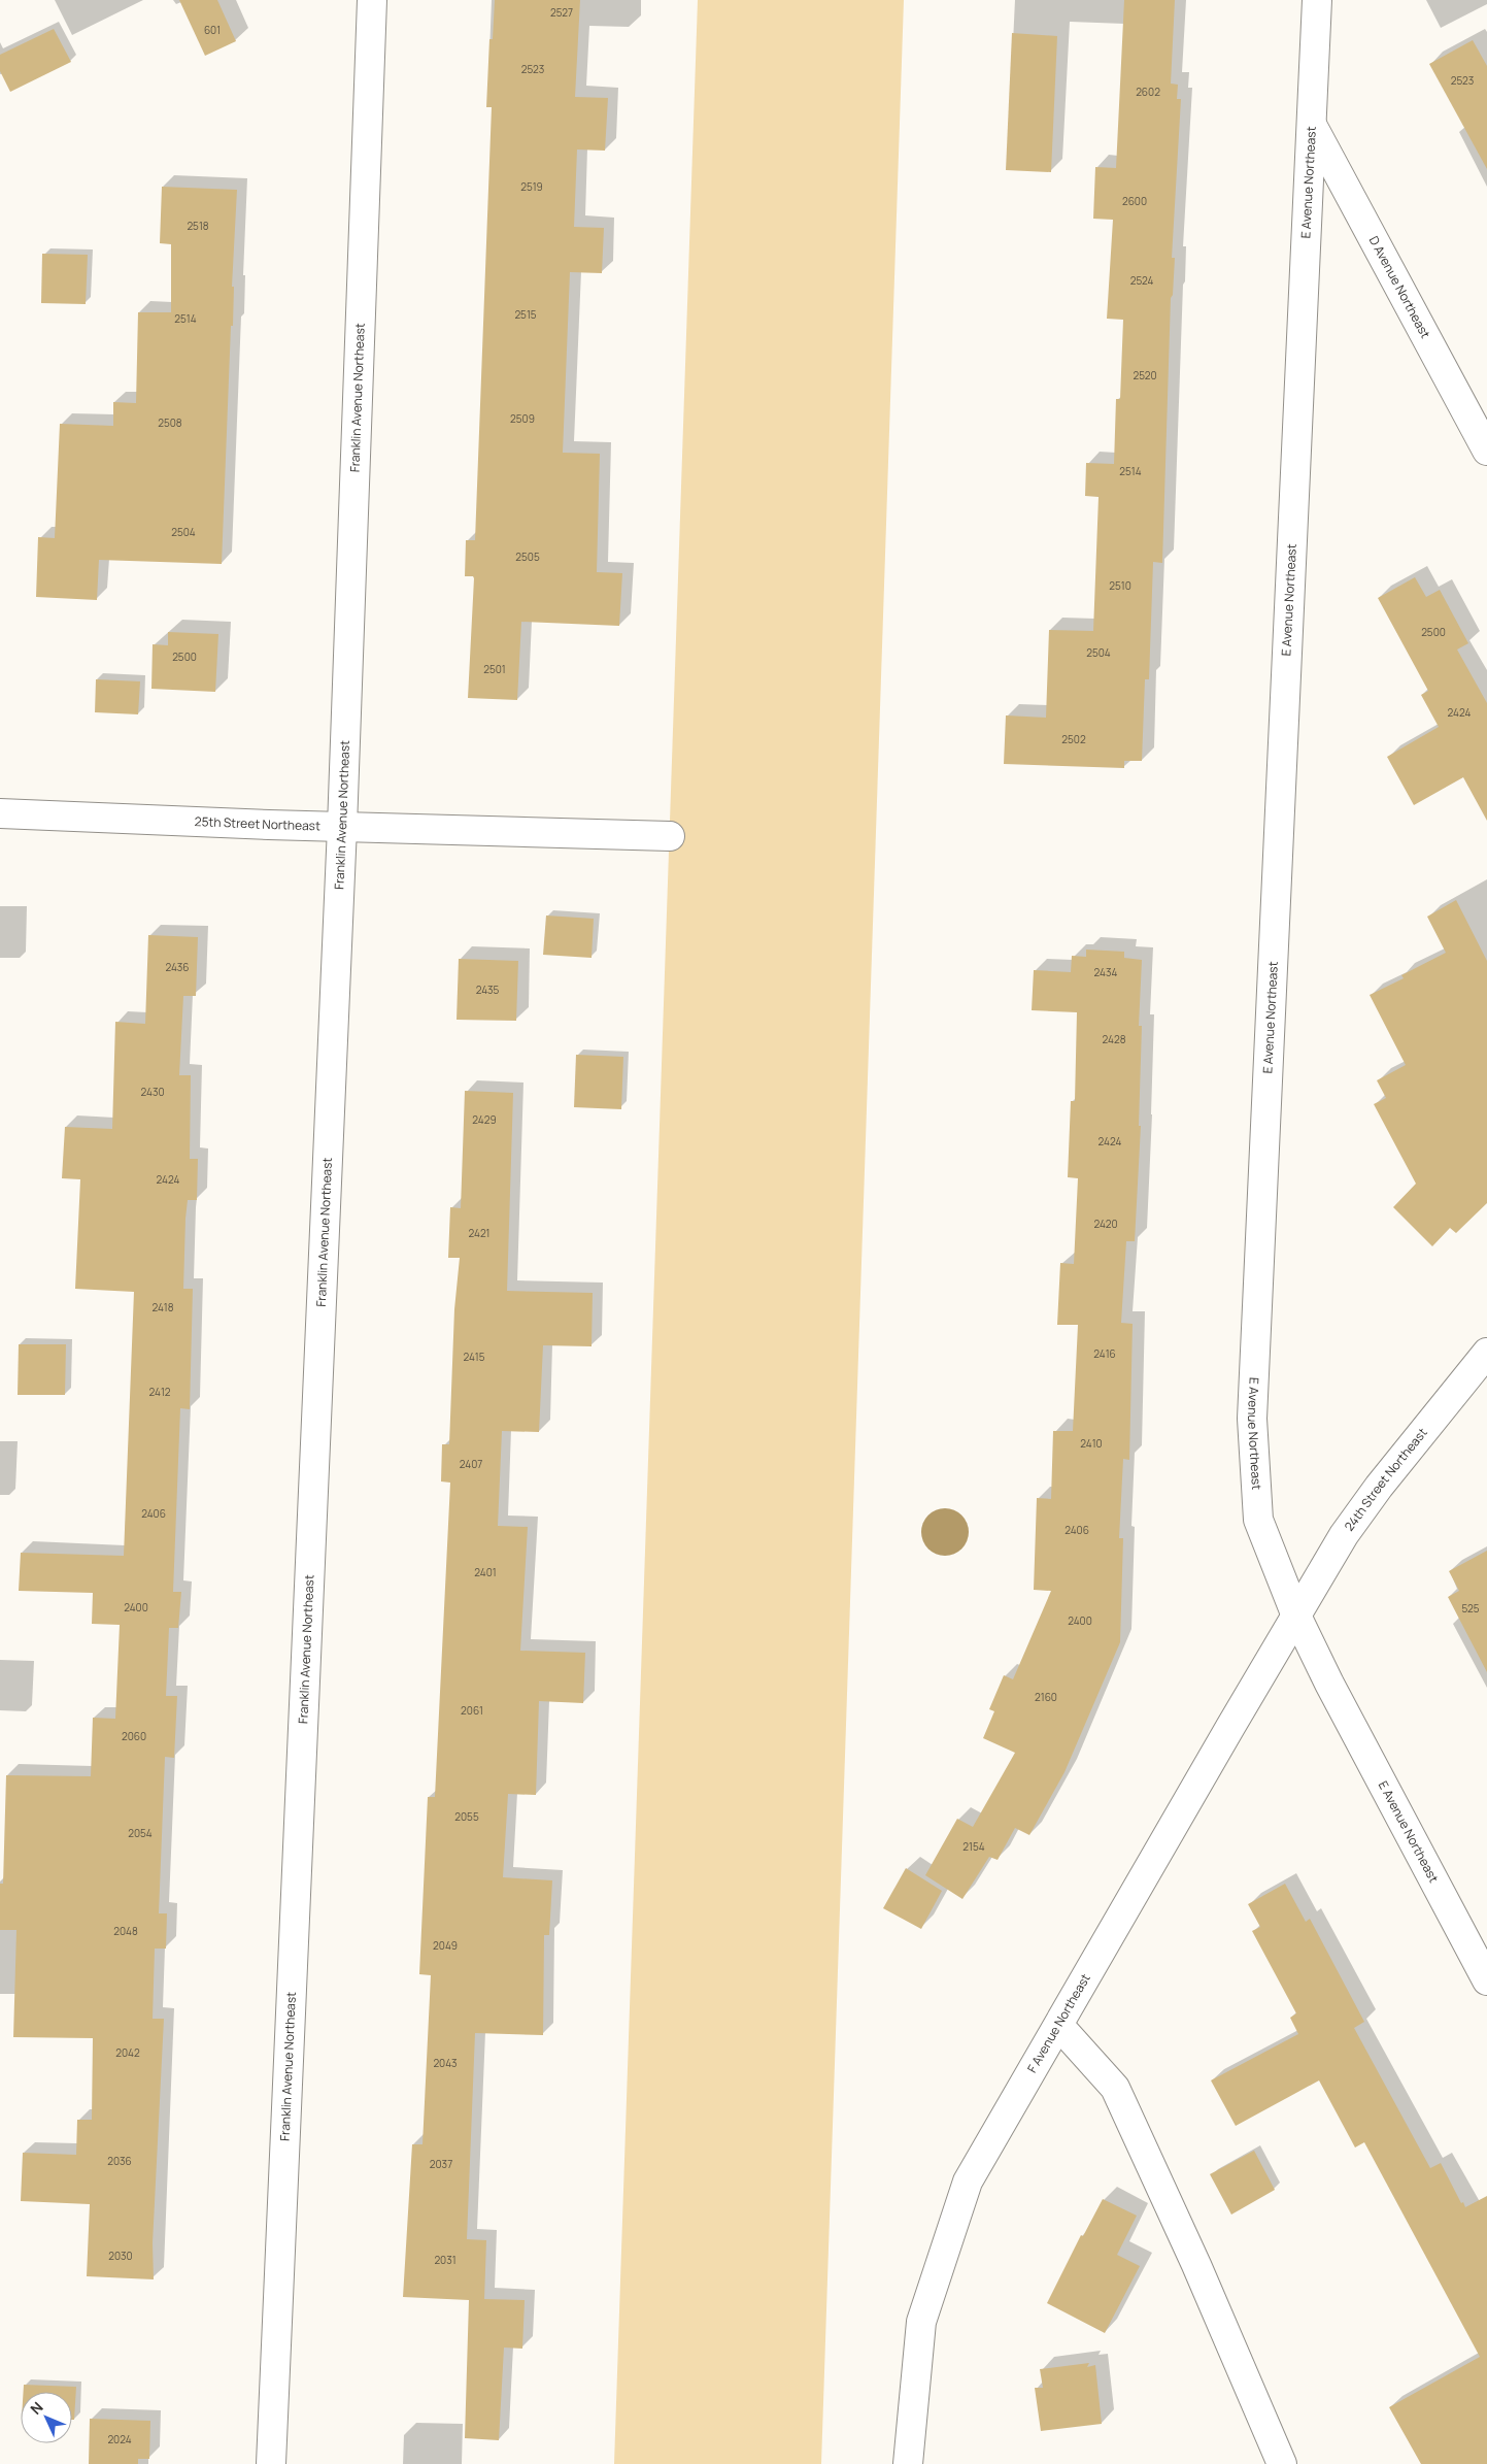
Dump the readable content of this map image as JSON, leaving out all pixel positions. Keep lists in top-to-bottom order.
{
  "streets": {
    "street": [
      "E Avenue Northeast",
      "D Avenue Northeast",
      "Franklin Avenue Northeast",
      "25th Street Northeast",
      "24th Street Northeast",
      "F Avenue Northeast"
    ]
  },
  "crossings": [
    ["E Avenue Northeast", "D Avenue Northeast"],
    ["E Avenue Northeast", "24th Street Northeast"],
    ["E Avenue Northeast", "F Avenue Northeast"],
    ["Franklin Avenue Northeast", "25th Street Northeast"],
    ["24th Street Northeast", "F Avenue Northeast"]
  ],
  "house_numbers": [
    "2527",
    "601",
    "2523",
    "2523",
    "2602",
    "2519",
    "2600",
    "2518",
    "2524",
    "2515",
    "2514",
    "2520",
    "2509",
    "2508",
    "2514",
    "2504",
    "2505",
    "2510",
    "2500",
    "2504",
    "2500",
    "2501",
    "2424",
    "2502",
    "2436",
    "2434",
    "2435",
    "2428",
    "2430",
    "2429",
    "2424",
    "2424",
    "2420",
    "2421",
    "2418",
    "2416",
    "2415",
    "2412",
    "2410",
    "2407",
    "2406",
    "2406",
    "2401",
    "2400",
    "525",
    "2400",
    "2160",
    "2061",
    "2060",
    "2055",
    "2054",
    "2154",
    "2048",
    "2049",
    "2042",
    "2043",
    "2036",
    "2037",
    "2030",
    "2031",
    "2024"
  ],
  "north": "top left"
}
